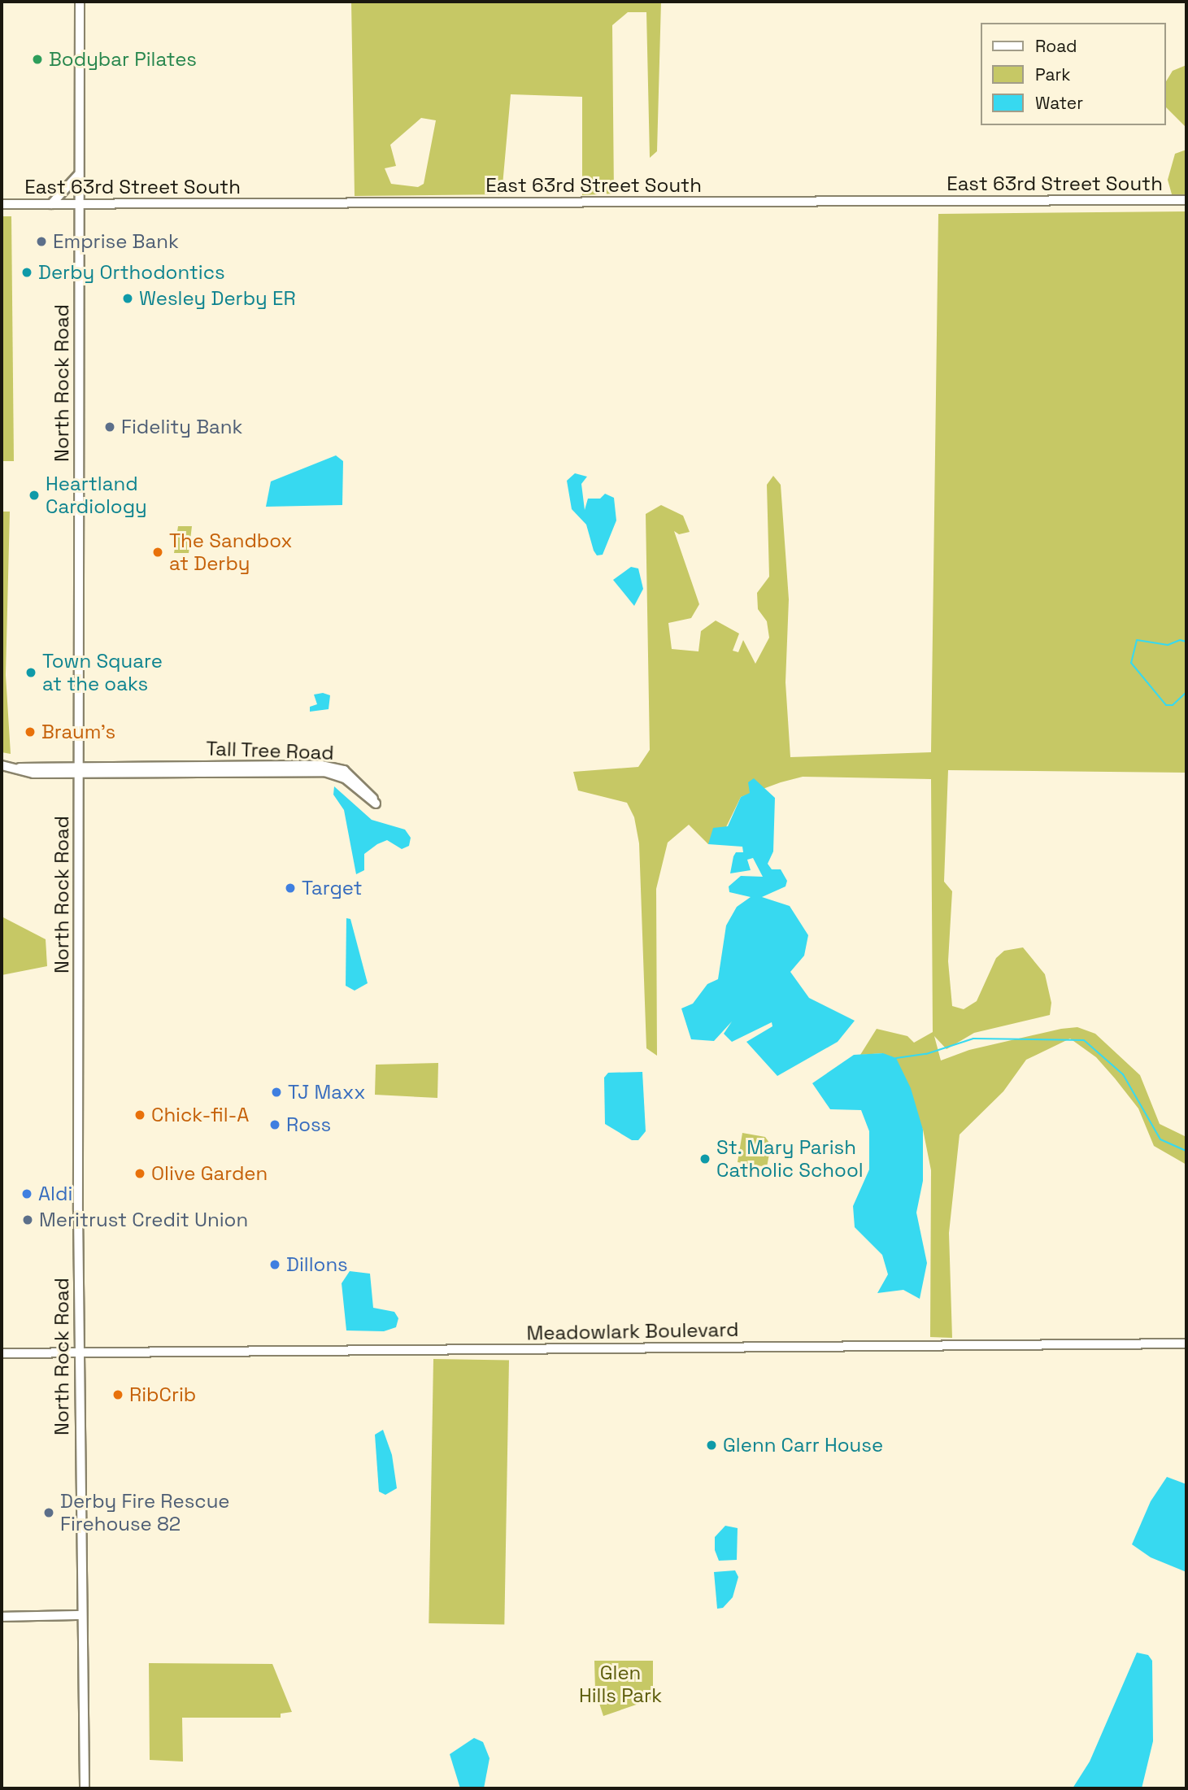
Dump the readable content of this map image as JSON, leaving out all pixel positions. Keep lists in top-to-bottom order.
{
  "streets": {
    "main road": [
      "East 63rd Street South",
      "North Rock Road",
      "Tall Tree Road",
      "Meadowlark Boulevard"
    ]
  },
  "crossings": [
    ["East 63rd Street South", "North Rock Road"],
    ["North Rock Road", "Tall Tree Road"],
    ["North Rock Road", "Meadowlark Boulevard"]
  ],
  "parks": ["Glen Hills Park"],
  "places": [
    "Bodybar Pilates",
    "Emprise Bank",
    "Derby Orthodontics",
    "Wesley Derby ER",
    "Fidelity Bank",
    "Heartland Cardiology",
    "The Sandbox at Derby",
    "Town Square at the oaks",
    "Braum's",
    "Target",
    "TJ Maxx",
    "Chick-fil-A",
    "Ross",
    "St. Mary Parish Catholic School",
    "Olive Garden",
    "Aldi",
    "Meritrust Credit Union",
    "Dillons",
    "RibCrib",
    "Glenn Carr House",
    "Derby Fire Rescue Firehouse 82"
  ],
  "legend": ["Road", "Park", "Water"]
}
